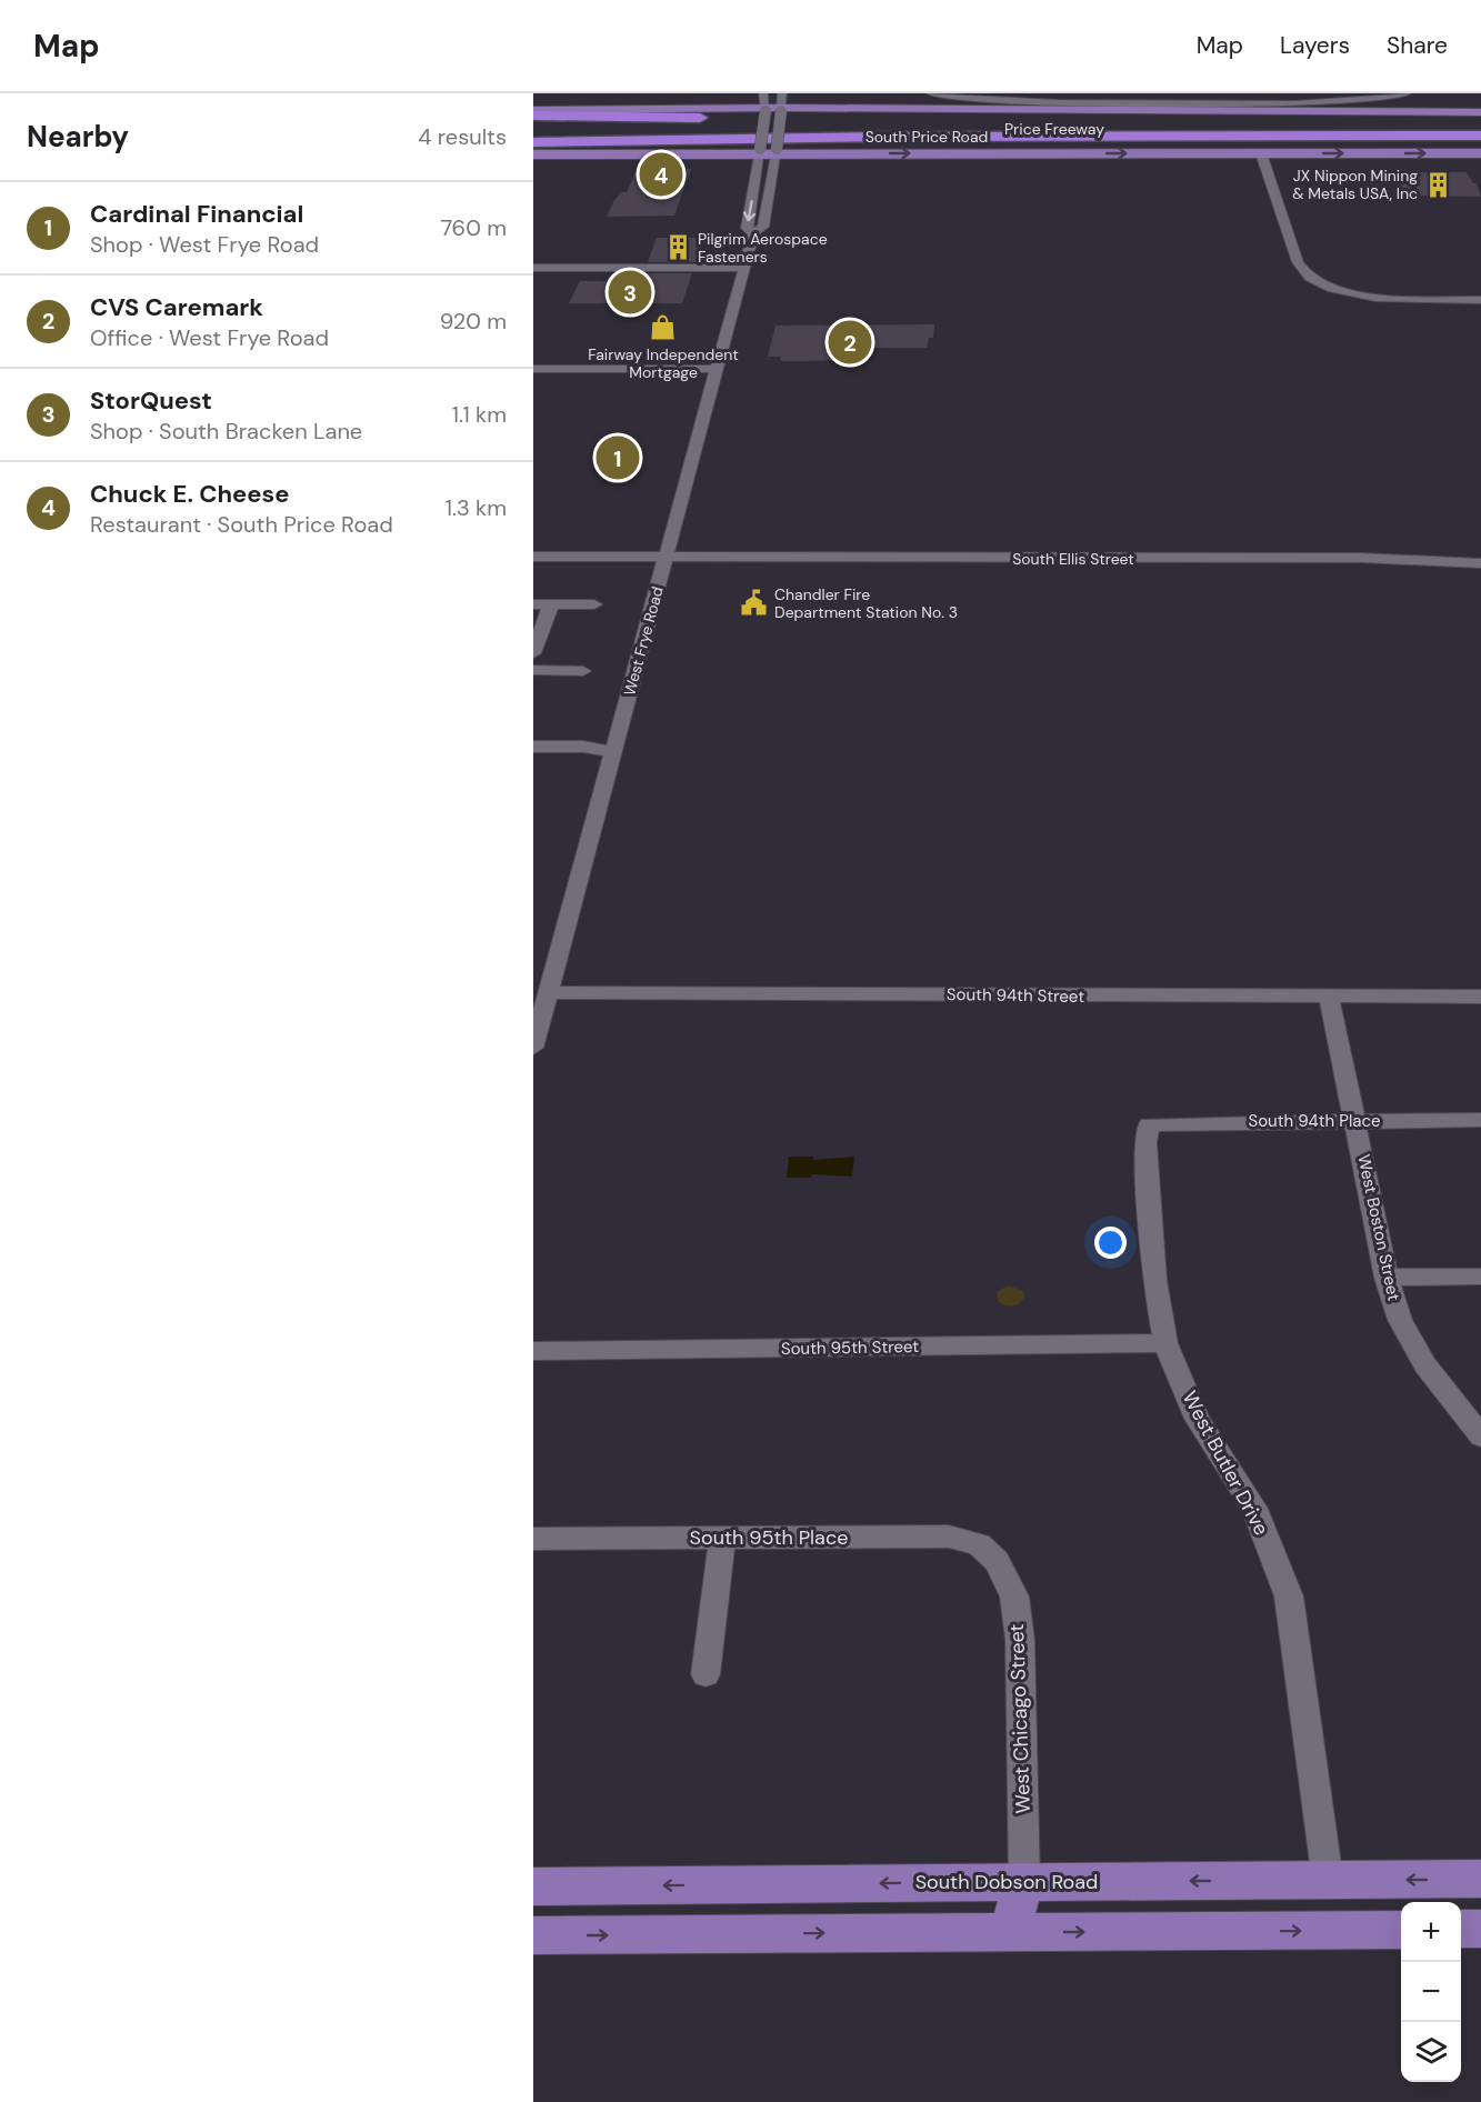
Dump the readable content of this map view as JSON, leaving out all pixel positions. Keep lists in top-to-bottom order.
{
  "streets": {
    "highway": ["Price Freeway"],
    "main road": ["South Price Road", "South Dobson Road"],
    "street": [
      "South Ellis Street",
      "West Frye Road",
      "South 94th Street",
      "South 94th Place",
      "West Boston Street",
      "South 95th Street",
      "West Butler Drive",
      "South 95th Place",
      "West Chicago Street"
    ]
  },
  "crossings": [
    ["South Price Road", "West Frye Road"],
    ["South Ellis Street", "West Frye Road"],
    ["West Frye Road", "South 94th Street"],
    ["South 94th Street", "West Boston Street"],
    ["South 94th Place", "West Boston Street"],
    ["South 94th Place", "West Butler Drive"],
    ["South 95th Street", "West Butler Drive"],
    ["West Butler Drive", "South Dobson Road"],
    ["South 95th Place", "West Chicago Street"],
    ["West Chicago Street", "South Dobson Road"]
  ],
  "places": {
    "building": ["JX Nippon Mining & Metals USA, Inc", "Pilgrim Aerospace Fasteners"],
    "shop": ["Fairway Independent Mortgage"],
    "public building": ["Chandler Fire Department Station No. 3"]
  },
  "page": {
    "header": "Map",
    "nav": ["Map", "Layers", "Share"],
    "heading": ["Nearby", "4 results"],
    "pins": [
      "4",
      "3",
      "2",
      "1"
    ],
    "list": [
      {
        "mark": "1",
        "name": "Cardinal Financial",
        "note": "Shop · West Frye Road",
        "value": "760 m"
      },
      {
        "mark": "2",
        "name": "CVS Caremark",
        "note": "Office · West Frye Road",
        "value": "920 m"
      },
      {
        "mark": "3",
        "name": "StorQuest",
        "note": "Shop · South Bracken Lane",
        "value": "1.1 km"
      },
      {
        "mark": "4",
        "name": "Chuck E. Cheese",
        "note": "Restaurant · South Price Road",
        "value": "1.3 km"
      }
    ],
    "map_buttons": ["+", "−"]
  }
}
